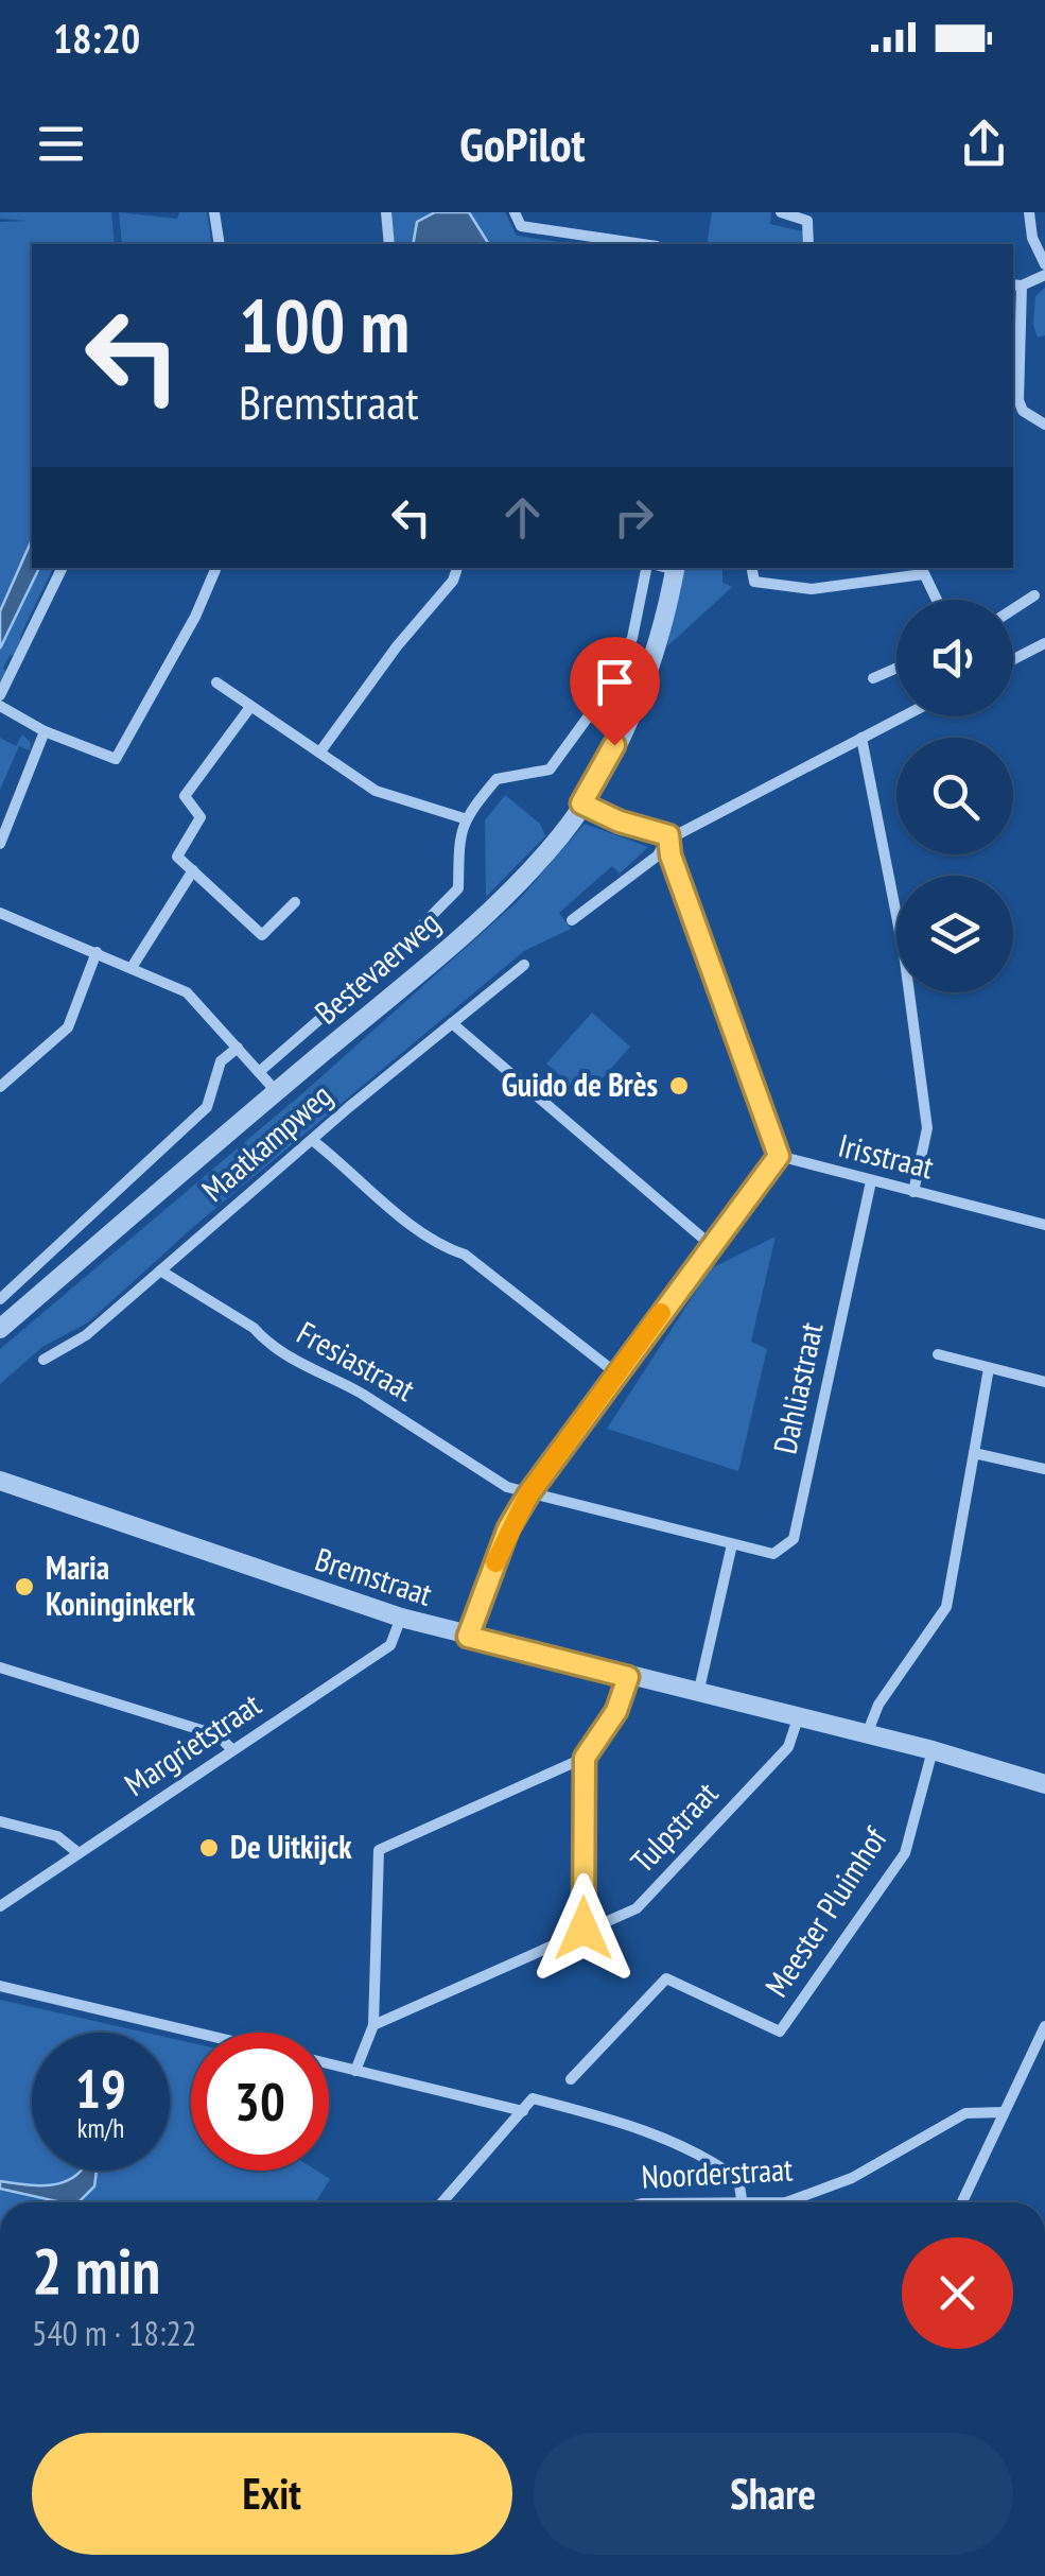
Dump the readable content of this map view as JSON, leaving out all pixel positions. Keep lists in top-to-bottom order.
{
  "streets": {
    "street": [
      "Bestevaerweg",
      "Maatkampweg",
      "Irisstraat",
      "Fresiastraat",
      "Dahliastraat",
      "Bremstraat",
      "Margrietstraat",
      "Tulpstraat",
      "Meester Pluimhof",
      "Noorderstraat"
    ]
  },
  "crossings": [
    ["Maatkampweg", "Fresiastraat"],
    ["Irisstraat", "Dahliastraat"],
    ["Fresiastraat", "Dahliastraat"],
    ["Bremstraat", "Margrietstraat"],
    ["Bremstraat", "Tulpstraat"],
    ["Bremstraat", "Meester Pluimhof"]
  ],
  "places": ["Guido de Brès", "Maria Koninginkerk", "De Uitkijck"],
  "page": {
    "status": "18:20",
    "header": "GoPilot",
    "turn": ["100 m", "Bremstraat"],
    "speed": "19 km/h",
    "limit": "30",
    "heading": ["2 min", "540 m · 18:22"],
    "buttons": ["Exit", "Share"]
  }
}
